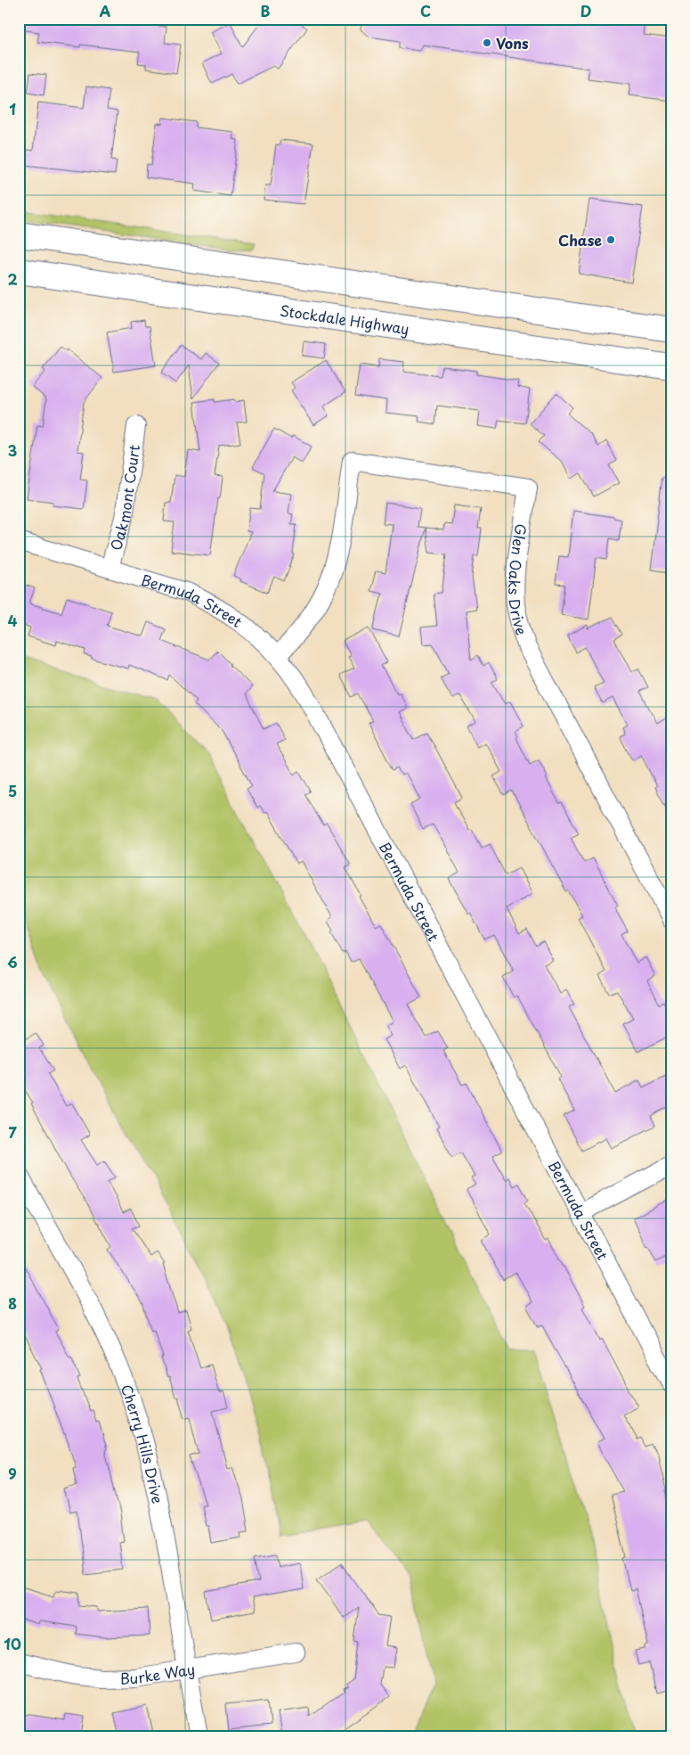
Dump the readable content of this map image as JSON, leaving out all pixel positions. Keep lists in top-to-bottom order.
{
  "streets": {
    "main road": ["Stockdale Highway"],
    "street": [
      "Oakmont Court",
      "Glen Oaks Drive",
      "Bermuda Street",
      "Cherry Hills Drive",
      "Burke Way"
    ]
  },
  "crossings": [
    ["Oakmont Court", "Bermuda Street"],
    ["Glen Oaks Drive", "Bermuda Street"],
    ["Cherry Hills Drive", "Burke Way"]
  ],
  "places": ["Vons", "Chase"],
  "grid": {
    "columns": [
      "A",
      "B",
      "C",
      "D"
    ],
    "rows": [
      "1",
      "2",
      "3",
      "4",
      "5",
      "6",
      "7",
      "8",
      "9",
      "10"
    ]
  }
}
